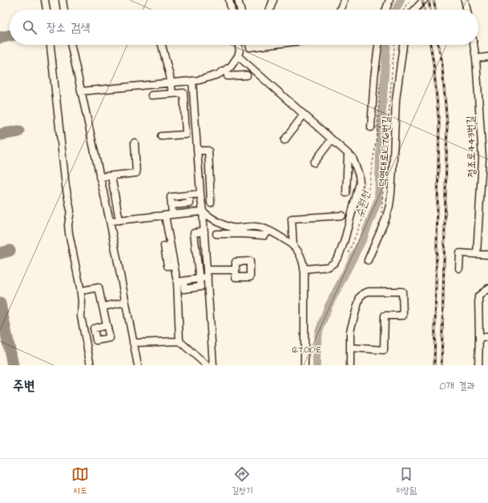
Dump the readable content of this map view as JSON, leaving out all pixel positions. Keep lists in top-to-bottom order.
{
  "streets": {
    "street": ["정조로443번길", "덕영대로1076번길"]
  },
  "water": ["수원천"],
  "page": {
    "search": "장소 검색",
    "heading": ["주변", "0개 결과"],
    "nav": ["지도", "길찾기", "저장됨"]
  },
  "coordinates": ["127.010°E"]
}
